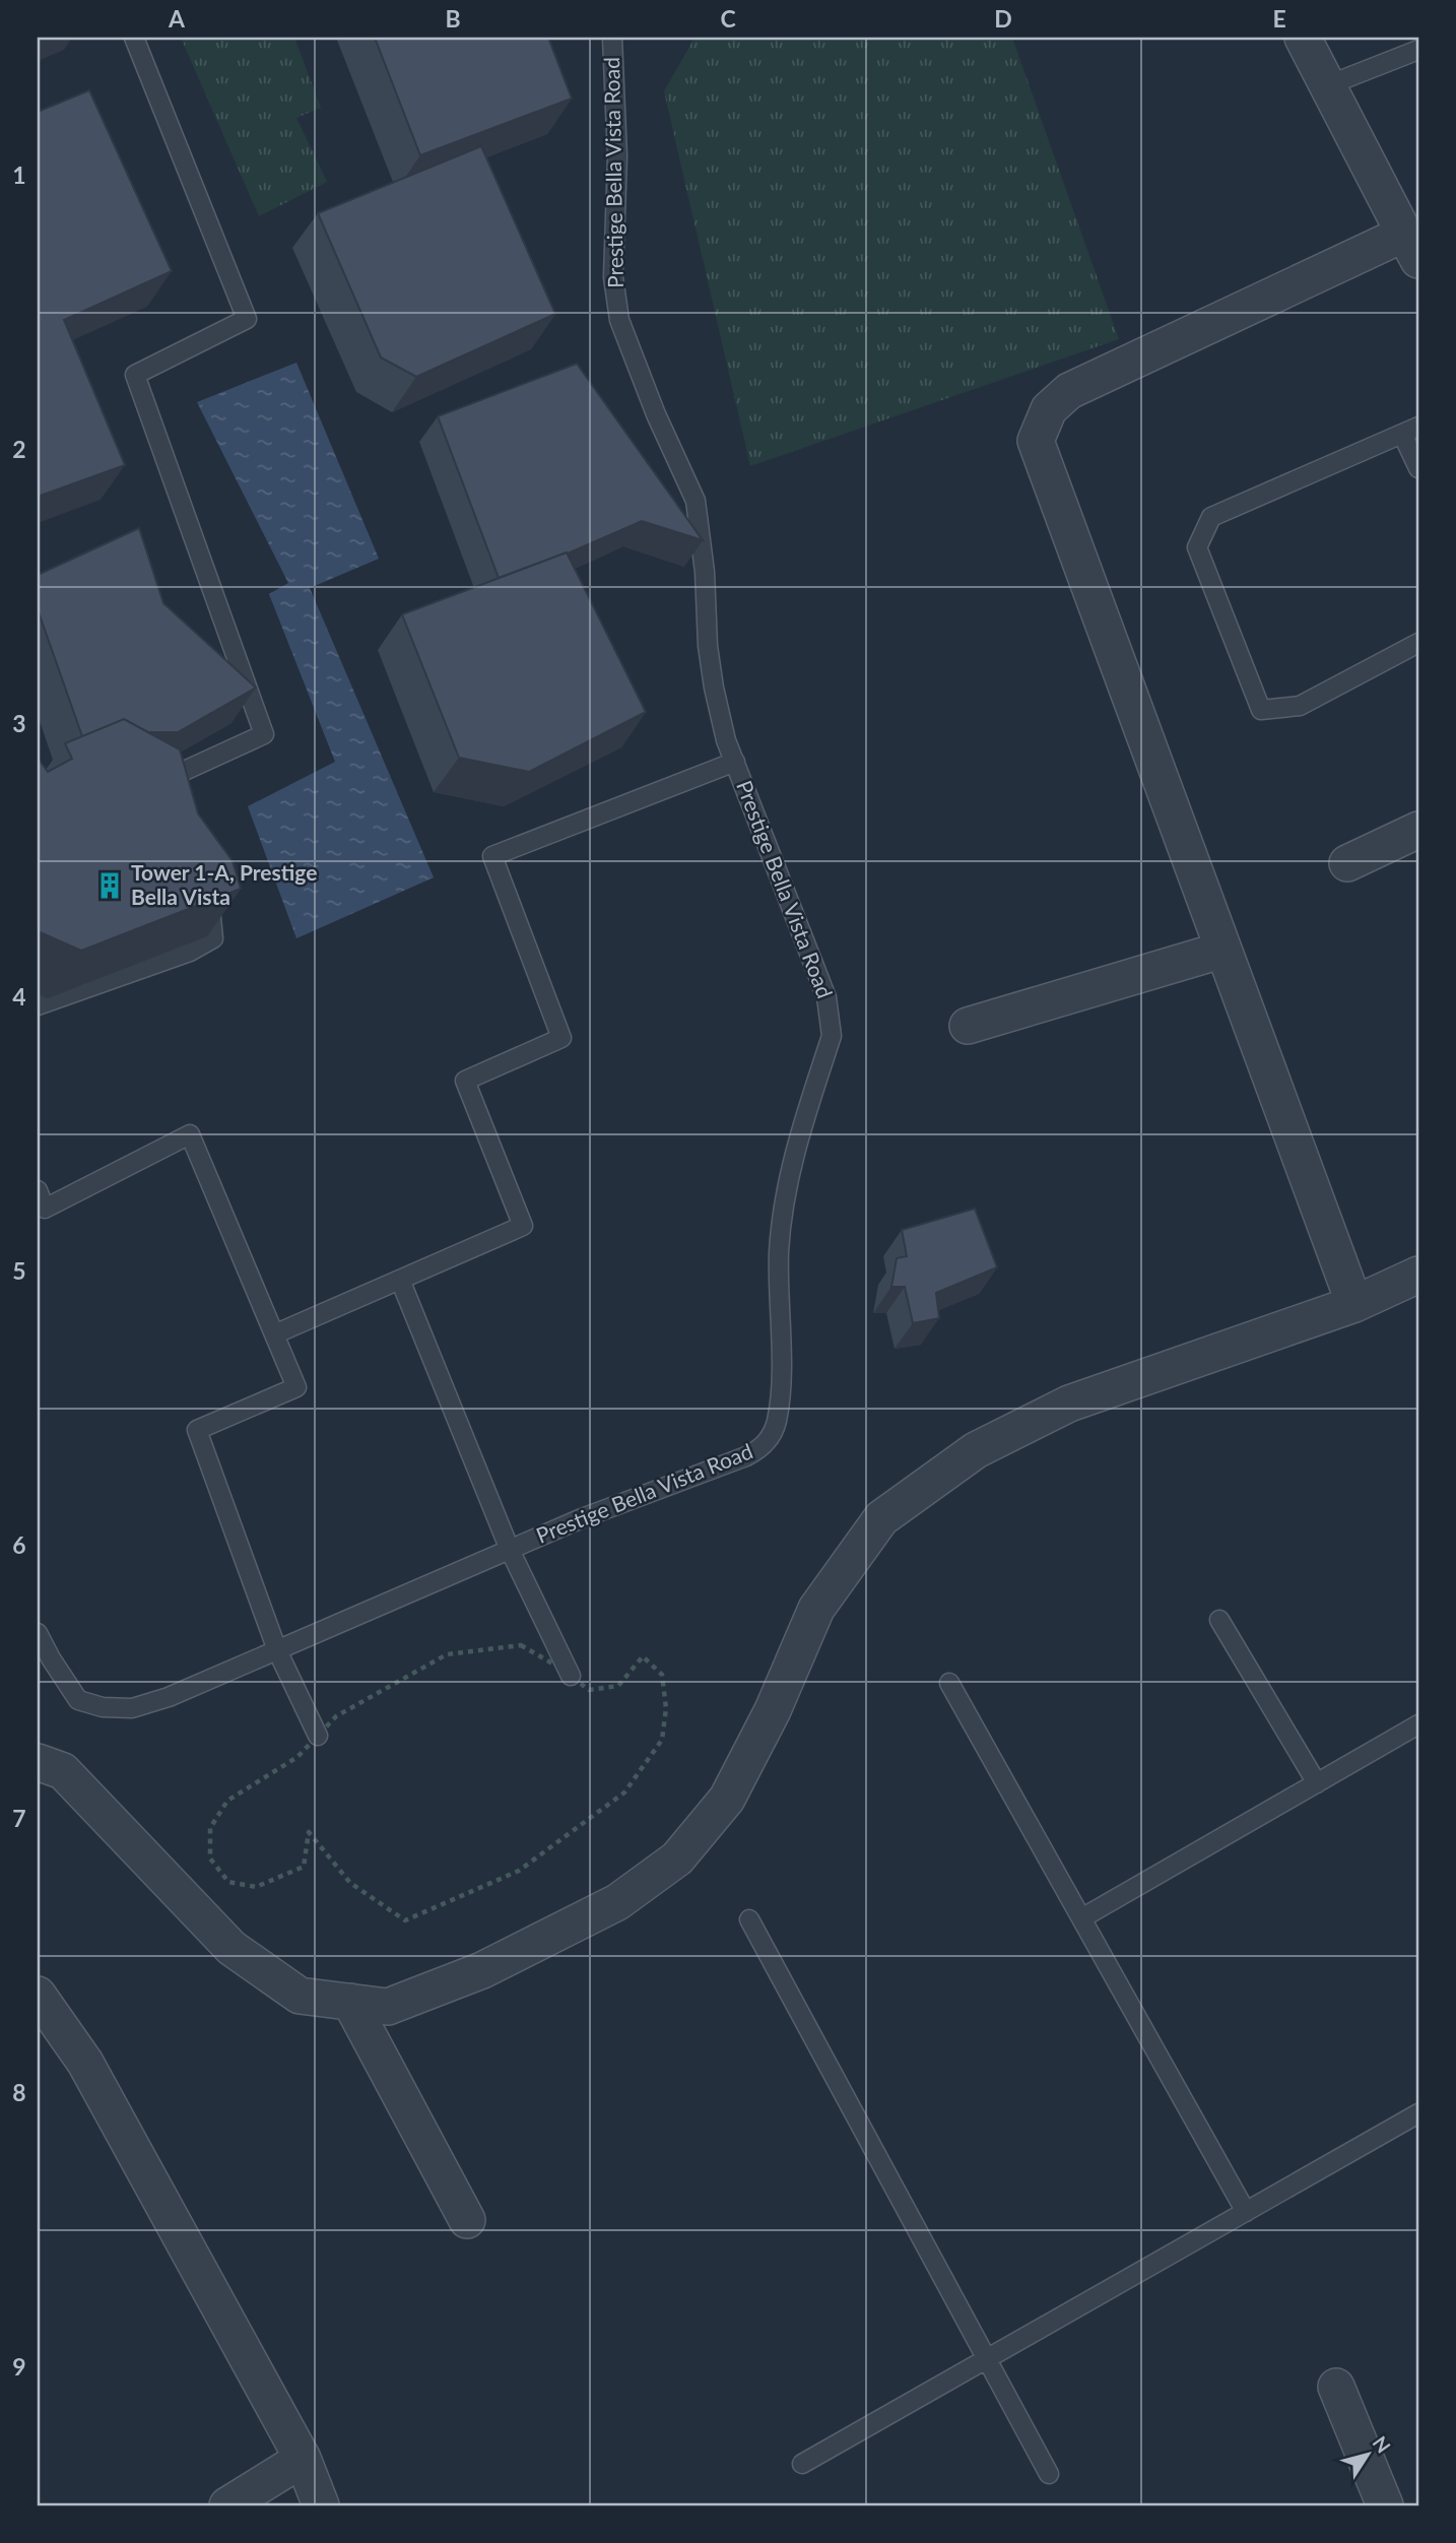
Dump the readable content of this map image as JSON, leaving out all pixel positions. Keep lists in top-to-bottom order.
{
  "streets": {
    "lane": ["Prestige Bella Vista Road"]
  },
  "places": {
    "building": ["Tower 1-A, Prestige Bella Vista"]
  },
  "north": "top right",
  "grid": {
    "columns": [
      "A",
      "B",
      "C",
      "D",
      "E"
    ],
    "rows": [
      "1",
      "2",
      "3",
      "4",
      "5",
      "6",
      "7",
      "8",
      "9"
    ]
  }
}
